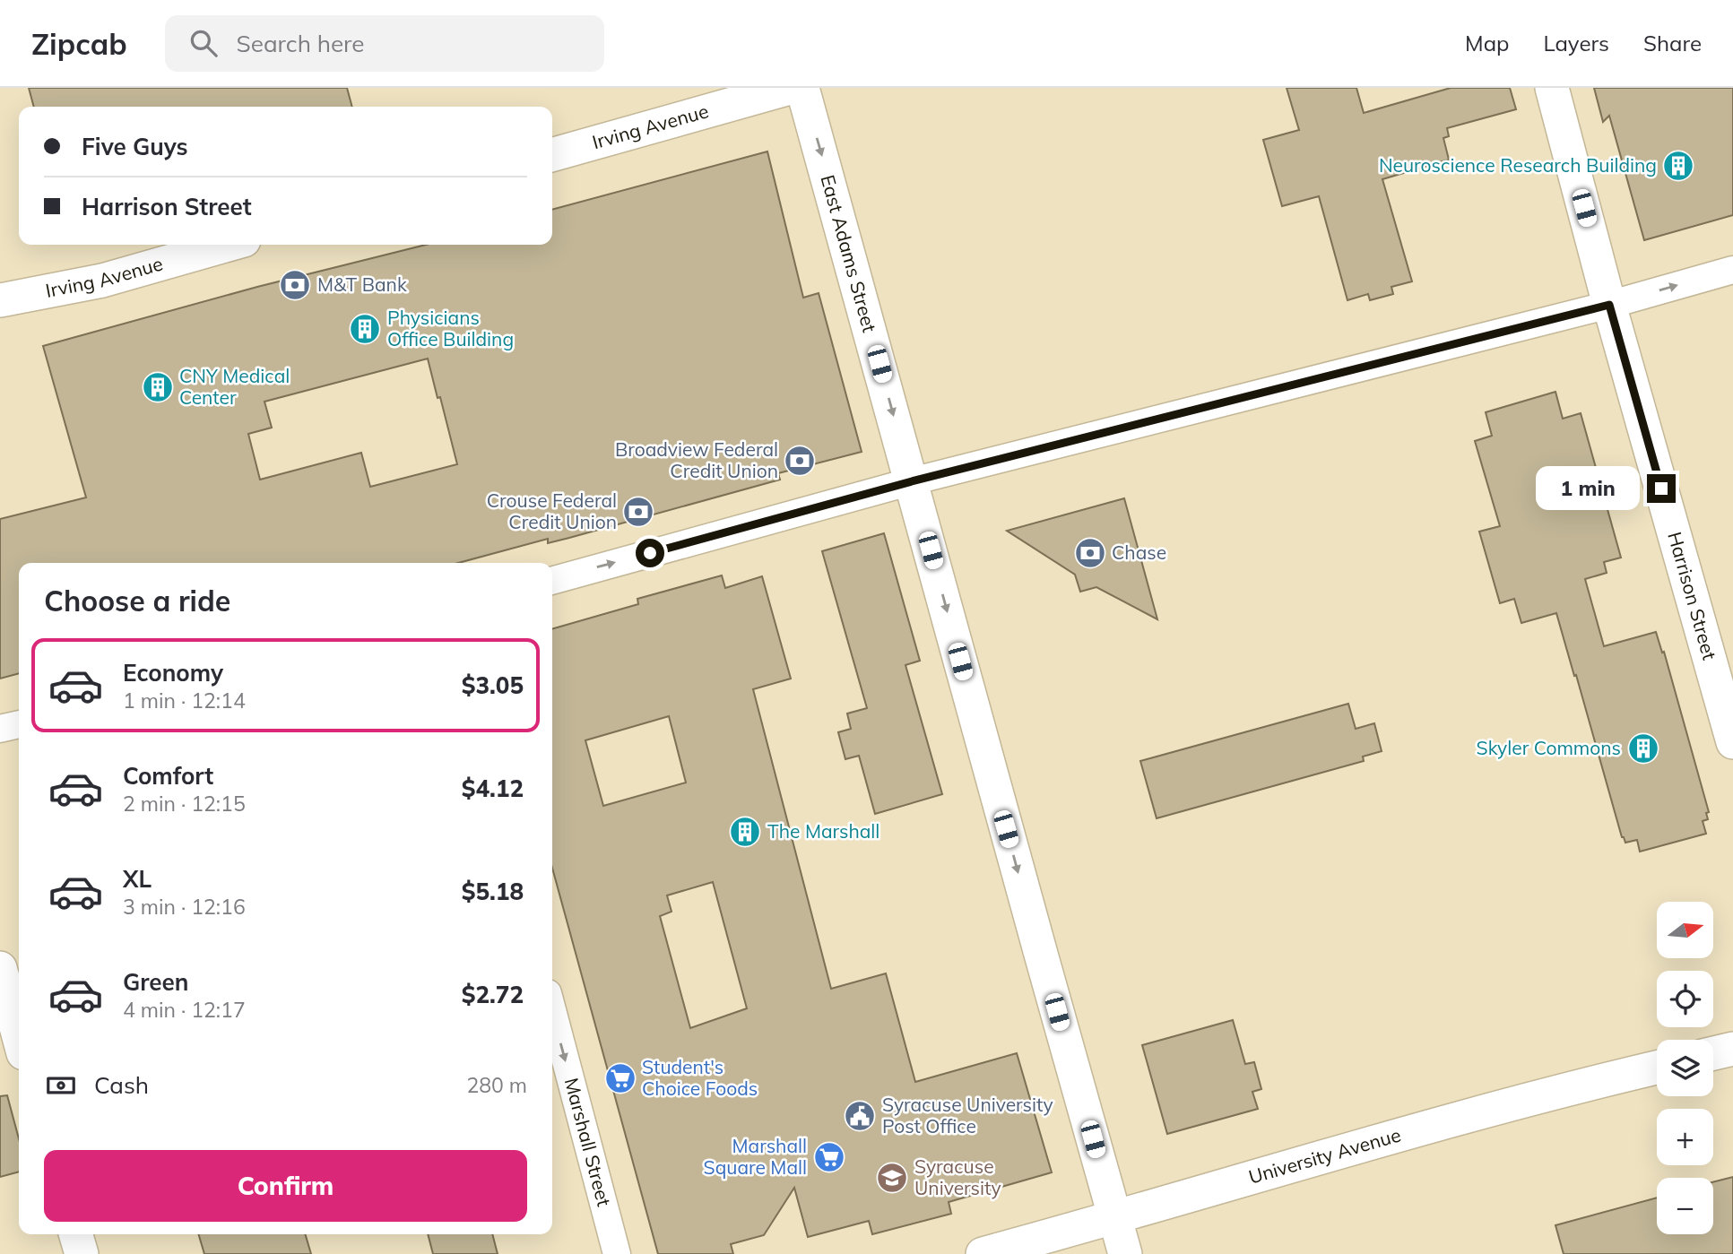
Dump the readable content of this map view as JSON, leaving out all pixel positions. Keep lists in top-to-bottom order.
{
  "streets": {
    "street": [
      "Irving Avenue",
      "East Adams Street",
      "Harrison Street",
      "Marshall Street",
      "University Avenue"
    ]
  },
  "crossings": [
    ["East Adams Street", "University Avenue"]
  ],
  "one_way": ["East Adams Street", "Marshall Street"],
  "places": {
    "building": [
      "Neuroscience Research Building",
      "Physicians Office Building",
      "CNY Medical Center",
      "Skyler Commons",
      "The Marshall"
    ],
    "bank": [
      "M&T Bank",
      "Broadview Federal Credit Union",
      "Crouse Federal Credit Union",
      "Chase"
    ],
    "supermarket": ["Student's Choice Foods", "Marshall Square Mall"],
    "public building": ["Syracuse University Post Office"],
    "school or university": ["Syracuse University"]
  },
  "north": "right",
  "page": {
    "header": "Zipcab",
    "search": "Search here",
    "nav": ["Map", "Layers", "Share"],
    "banner": ["Five Guys", "Harrison Street"],
    "bubble": "1 min",
    "heading": "Choose a ride",
    "list": [
      {
        "name": "Economy",
        "note": "1 min · 12:14",
        "value": "$3.05"
      },
      {
        "name": "Comfort",
        "note": "2 min · 12:15",
        "value": "$4.12"
      },
      {
        "name": "XL",
        "note": "3 min · 12:16",
        "value": "$5.18"
      },
      {
        "name": "Green",
        "note": "4 min · 12:17",
        "value": "$2.72"
      }
    ],
    "map_buttons": ["+", "−"],
    "pay": ["Cash", "280 m"],
    "buttons": "Confirm"
  }
}
